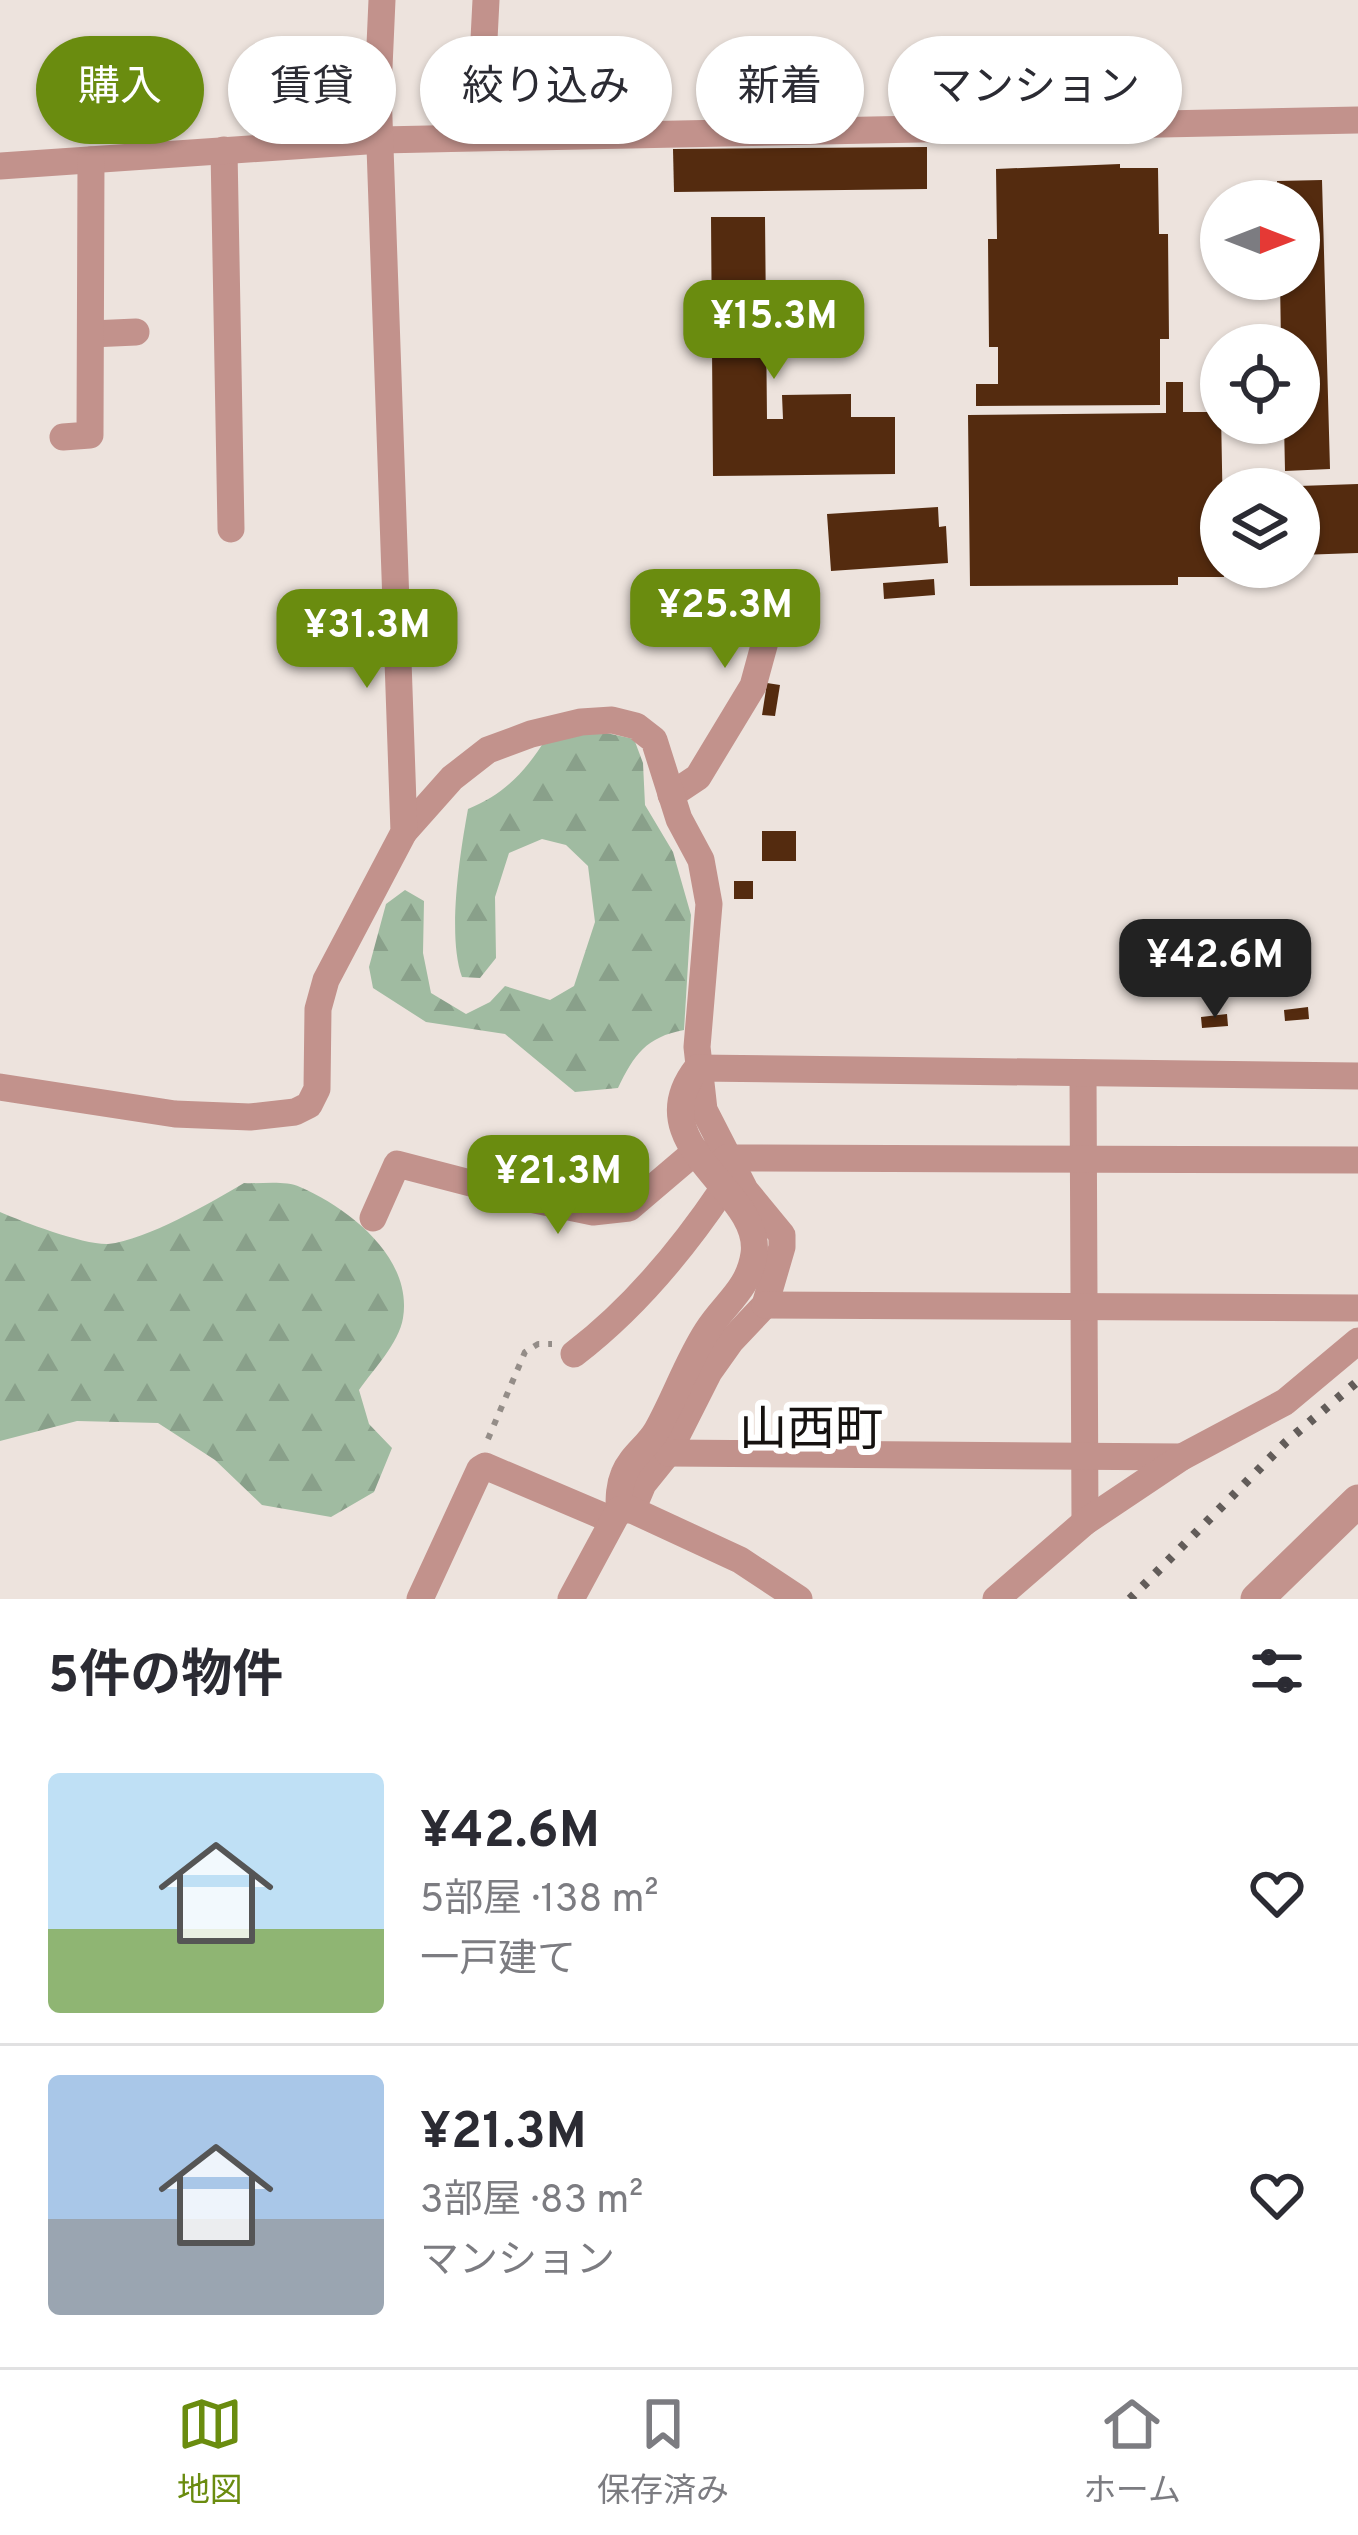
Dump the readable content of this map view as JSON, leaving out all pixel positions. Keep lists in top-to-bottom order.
{
  "districts": ["山西町"],
  "north": "right",
  "page": {
    "chip": [
      "購入",
      "賃貸",
      "絞り込み",
      "新着",
      "マンション"
    ],
    "price": [
      "¥15.3M",
      "¥25.3M",
      "¥31.3M",
      "¥42.6M",
      "¥21.3M"
    ],
    "heading": "5件の物件",
    "list": [
      {
        "name": "¥42.6M",
        "note": "5部屋 · 138 m² · 一戸建て"
      },
      {
        "name": "¥21.3M",
        "note": "3部屋 · 83 m² · マンション"
      }
    ],
    "tabs": ["地図", "保存済み", "ホーム"]
  }
}
